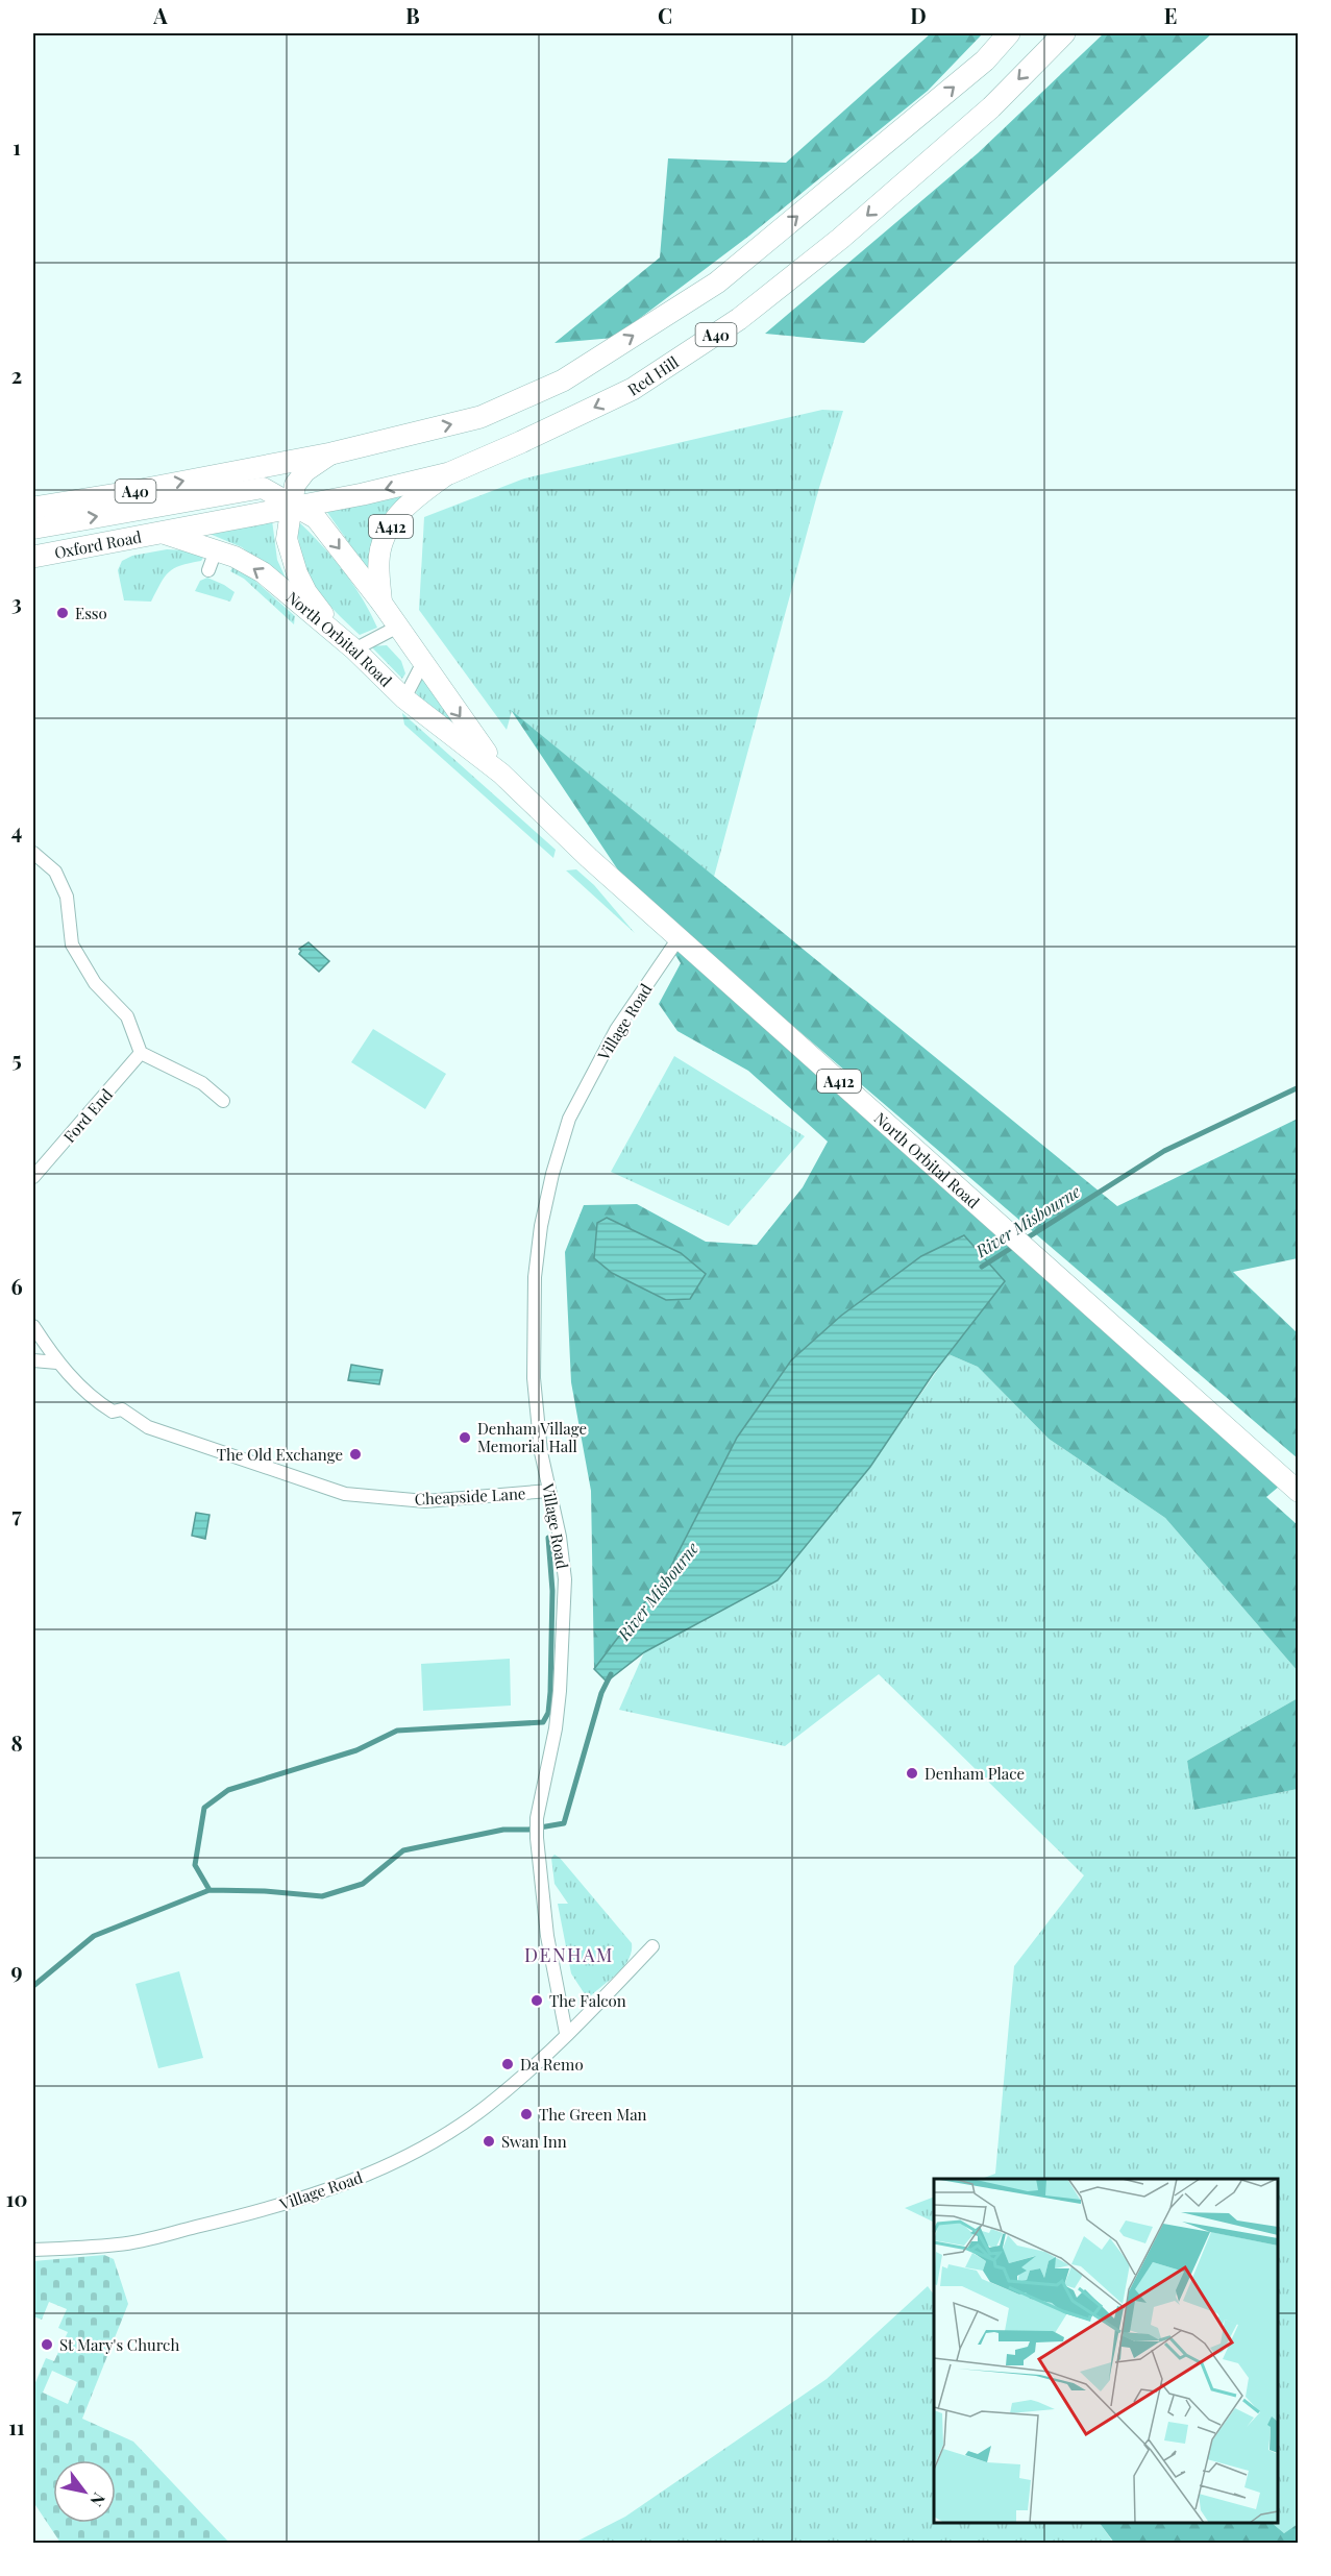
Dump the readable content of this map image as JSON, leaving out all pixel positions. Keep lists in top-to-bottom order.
{
  "streets": {
    "highway": ["A40", "Red Hill", "Oxford Road"],
    "main road": ["A412", "North Orbital Road"],
    "street": ["Village Road", "Ford End", "Cheapside Lane"]
  },
  "crossings": [
    ["A40", "Red Hill"],
    ["A40", "Oxford Road"],
    ["A40", "North Orbital Road"],
    ["Red Hill", "A412"],
    ["Red Hill", "North Orbital Road"],
    ["A412", "North Orbital Road"],
    ["Oxford Road", "North Orbital Road"],
    ["North Orbital Road", "Village Road"],
    ["Village Road", "Cheapside Lane"]
  ],
  "districts": ["DENHAM"],
  "water": ["River Misbourne"],
  "places": [
    "Esso",
    "Denham Village Memorial Hall",
    "The Old Exchange",
    "Denham Place",
    "The Falcon",
    "Da Remo",
    "The Green Man",
    "Swan Inn",
    "St Mary's Church"
  ],
  "north": "bottom right",
  "grid": {
    "columns": [
      "A",
      "B",
      "C",
      "D",
      "E"
    ],
    "rows": [
      "1",
      "2",
      "3",
      "4",
      "5",
      "6",
      "7",
      "8",
      "9",
      "10",
      "11"
    ]
  }
}
